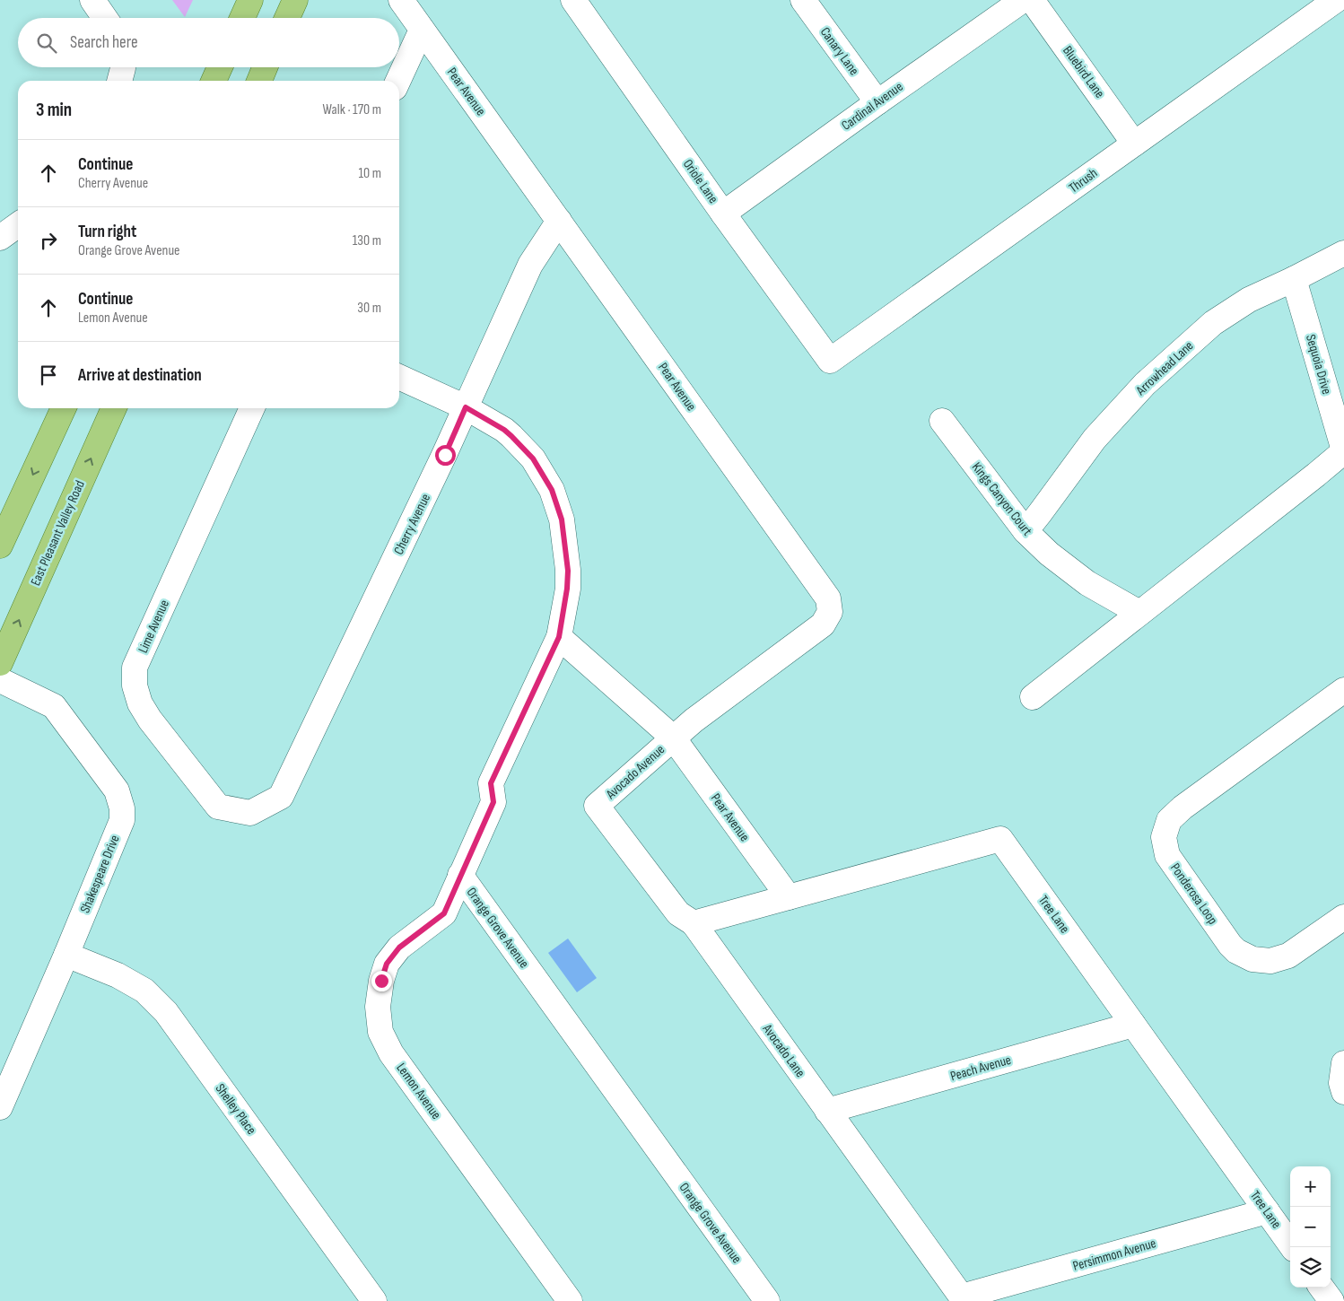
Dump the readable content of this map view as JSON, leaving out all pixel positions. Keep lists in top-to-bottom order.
{
  "streets": {
    "main road": ["East Pleasant Valley Road"],
    "street": [
      "Canary Lane",
      "Bluebird Lane",
      "Pear Avenue",
      "Cardinal Avenue",
      "Thrush",
      "Oriole Lane",
      "Sequoia Drive",
      "Arrowhead Lane",
      "Kings Canyon Court",
      "Cherry Avenue",
      "Lime Avenue",
      "Avocado Avenue",
      "Shakespeare Drive",
      "Ponderosa Loop",
      "Tree Lane",
      "Orange Grove Avenue",
      "Avocado Lane",
      "Peach Avenue",
      "Lemon Avenue",
      "Shelley Place",
      "Persimmon Avenue"
    ]
  },
  "crossings": [
    ["Canary Lane", "Cardinal Avenue"],
    ["Bluebird Lane", "Thrush"],
    ["Pear Avenue", "Cherry Avenue"],
    ["Pear Avenue", "Avocado Avenue"],
    ["Pear Avenue", "Tree Lane"],
    ["Pear Avenue", "Orange Grove Avenue"],
    ["Cardinal Avenue", "Oriole Lane"],
    ["Thrush", "Oriole Lane"],
    ["Sequoia Drive", "Arrowhead Lane"],
    ["Arrowhead Lane", "Kings Canyon Court"],
    ["Cherry Avenue", "Lime Avenue"],
    ["Cherry Avenue", "Orange Grove Avenue"],
    ["Avocado Avenue", "Avocado Lane"],
    ["Shakespeare Drive", "Shelley Place"],
    ["Tree Lane", "Avocado Lane"],
    ["Tree Lane", "Peach Avenue"],
    ["Tree Lane", "Persimmon Avenue"],
    ["Orange Grove Avenue", "Lemon Avenue"],
    ["Avocado Lane", "Peach Avenue"],
    ["Avocado Lane", "Persimmon Avenue"]
  ],
  "page": {
    "search": "Search here",
    "heading": ["3 min", "Walk · 170 m"],
    "list": [
      ["Continue", "Cherry Avenue", "10 m"],
      ["Turn right", "Orange Grove Avenue", "130 m"],
      ["Continue", "Lemon Avenue", "30 m"],
      "Arrive at destination"
    ],
    "map_buttons": ["+", "−"]
  }
}
